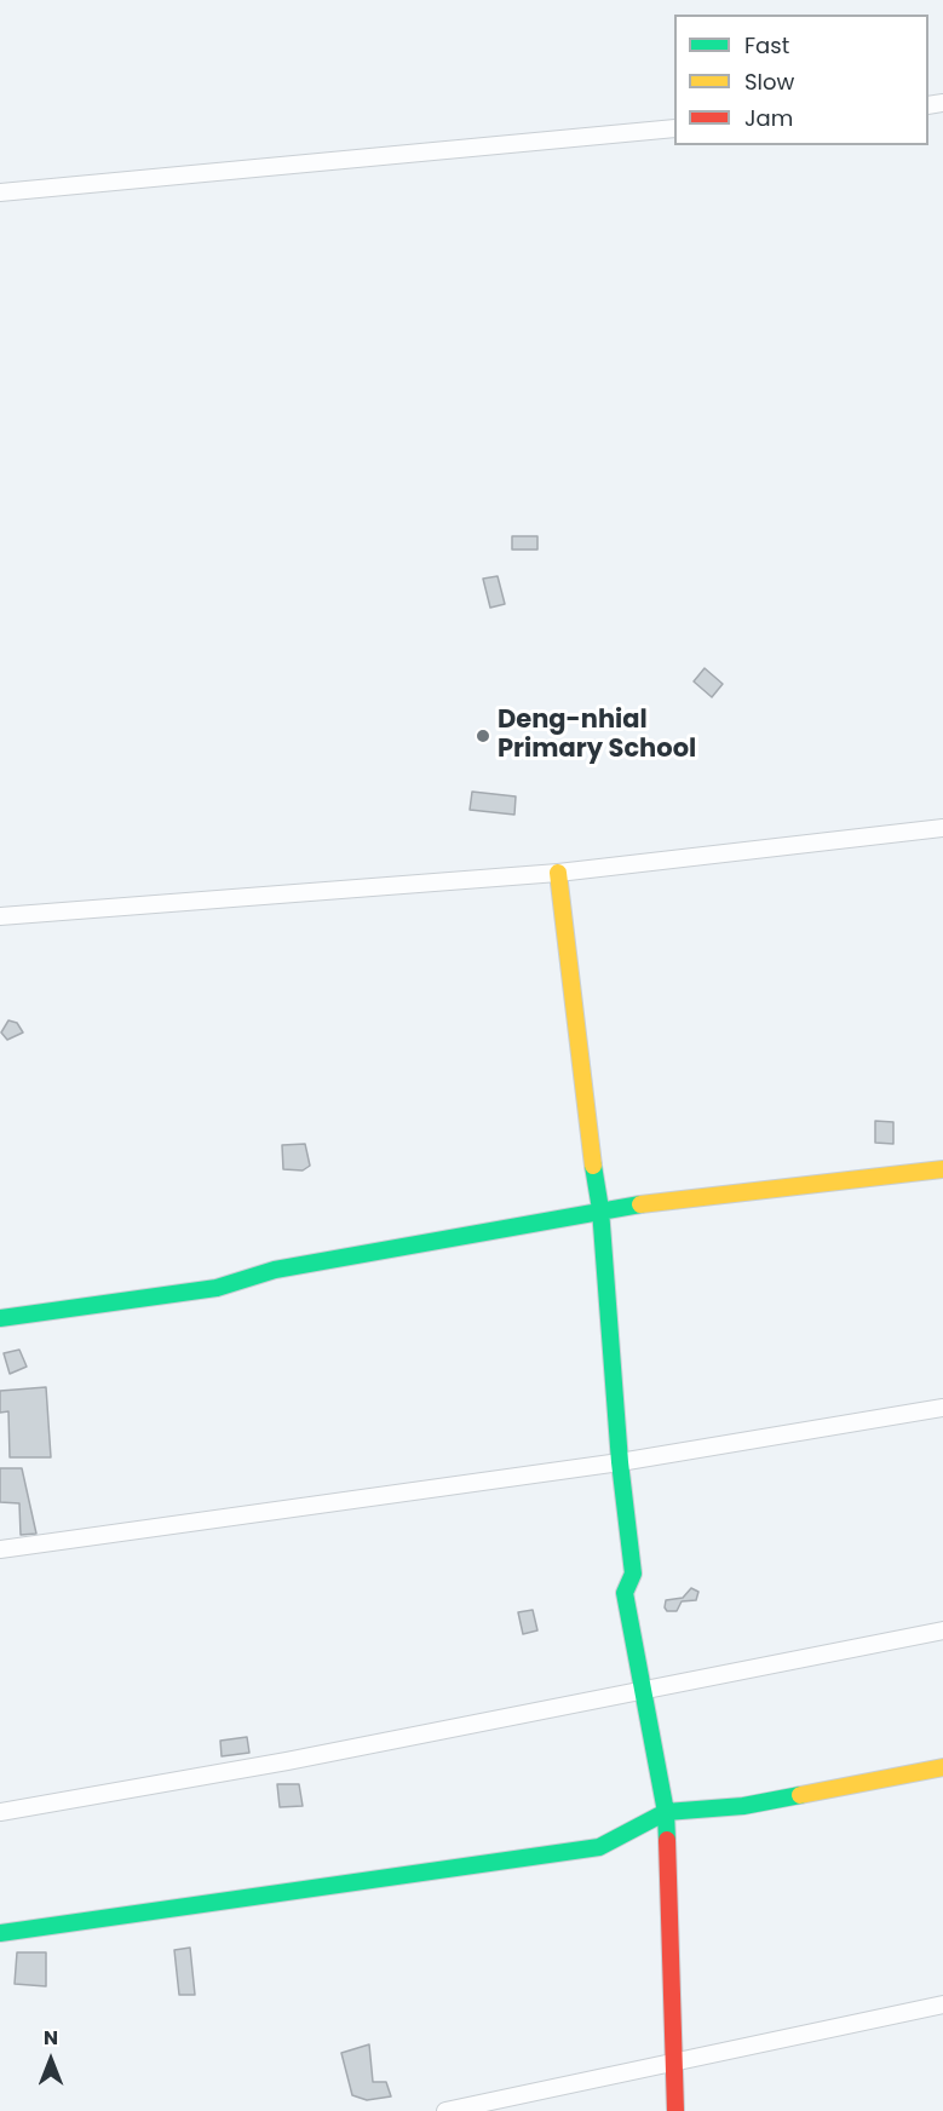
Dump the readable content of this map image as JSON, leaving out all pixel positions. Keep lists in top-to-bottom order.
{
  "places": ["Deng-nhial Primary School"],
  "legend": ["Fast", "Slow", "Jam"],
  "north": "top"
}
